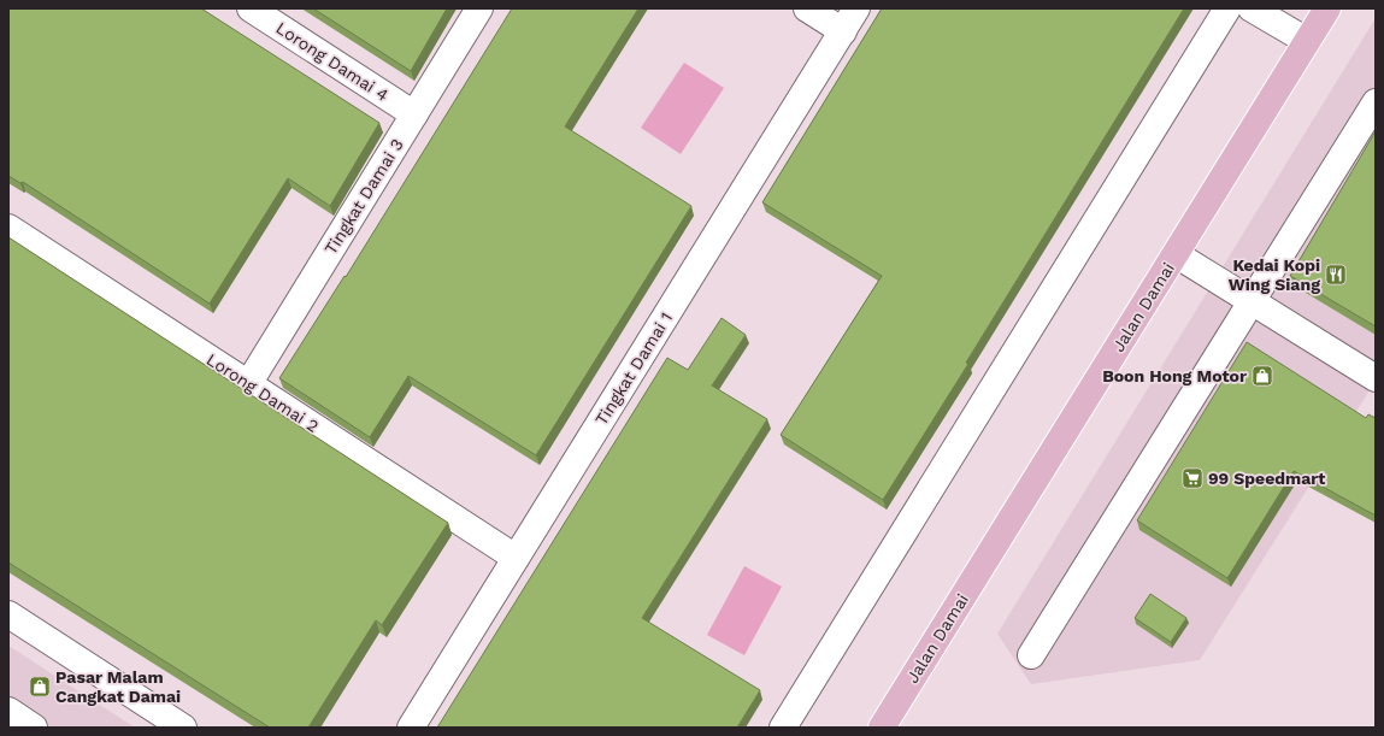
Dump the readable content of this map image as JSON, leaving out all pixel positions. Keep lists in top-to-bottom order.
{
  "streets": {
    "main road": ["Jalan Damai"],
    "street": [
      "Lorong Damai 4",
      "Tingkat Damai 3",
      "Tingkat Damai 1",
      "Lorong Damai 2"
    ]
  },
  "crossings": [
    ["Lorong Damai 4", "Tingkat Damai 3"],
    ["Tingkat Damai 3", "Lorong Damai 2"],
    ["Tingkat Damai 1", "Lorong Damai 2"]
  ],
  "places": {
    "restaurant": ["Kedai Kopi Wing Siang"],
    "shop": ["Boon Hong Motor", "Pasar Malam Cangkat Damai"],
    "supermarket": ["99 Speedmart"]
  }
}
